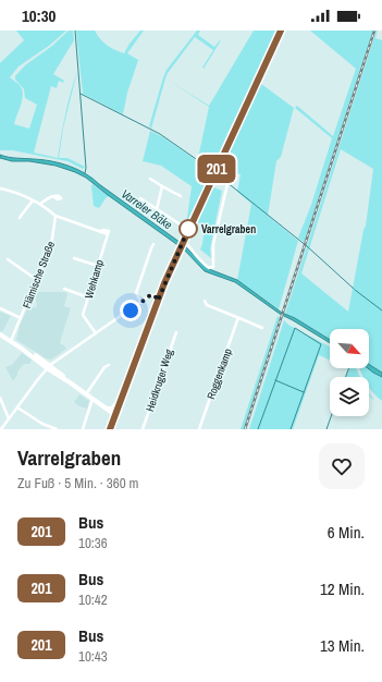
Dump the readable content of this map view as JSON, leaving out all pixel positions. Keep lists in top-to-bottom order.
{
  "streets": {
    "street": [
      "Flämische Straße",
      "Wehkamp",
      "Roggenkamp",
      "Heidkruger Weg"
    ]
  },
  "crossings": [
    ["Flämische Straße", "Wehkamp"]
  ],
  "water": ["Varreler Bäke"],
  "places": ["Varrelgraben"],
  "lines": ["bus line 201"],
  "north": "bottom right",
  "page": {
    "status": "10:30",
    "on_map": "201",
    "heading": ["Varrelgraben", "Zu Fuß · 5 Min. · 360 m"],
    "list": [
      {
        "mark": "201",
        "name": "Bus",
        "note": "10:36",
        "value": "6 Min."
      },
      {
        "mark": "201",
        "name": "Bus",
        "note": "10:42",
        "value": "12 Min."
      },
      {
        "mark": "201",
        "name": "Bus",
        "note": "10:43",
        "value": "13 Min."
      }
    ]
  }
}
